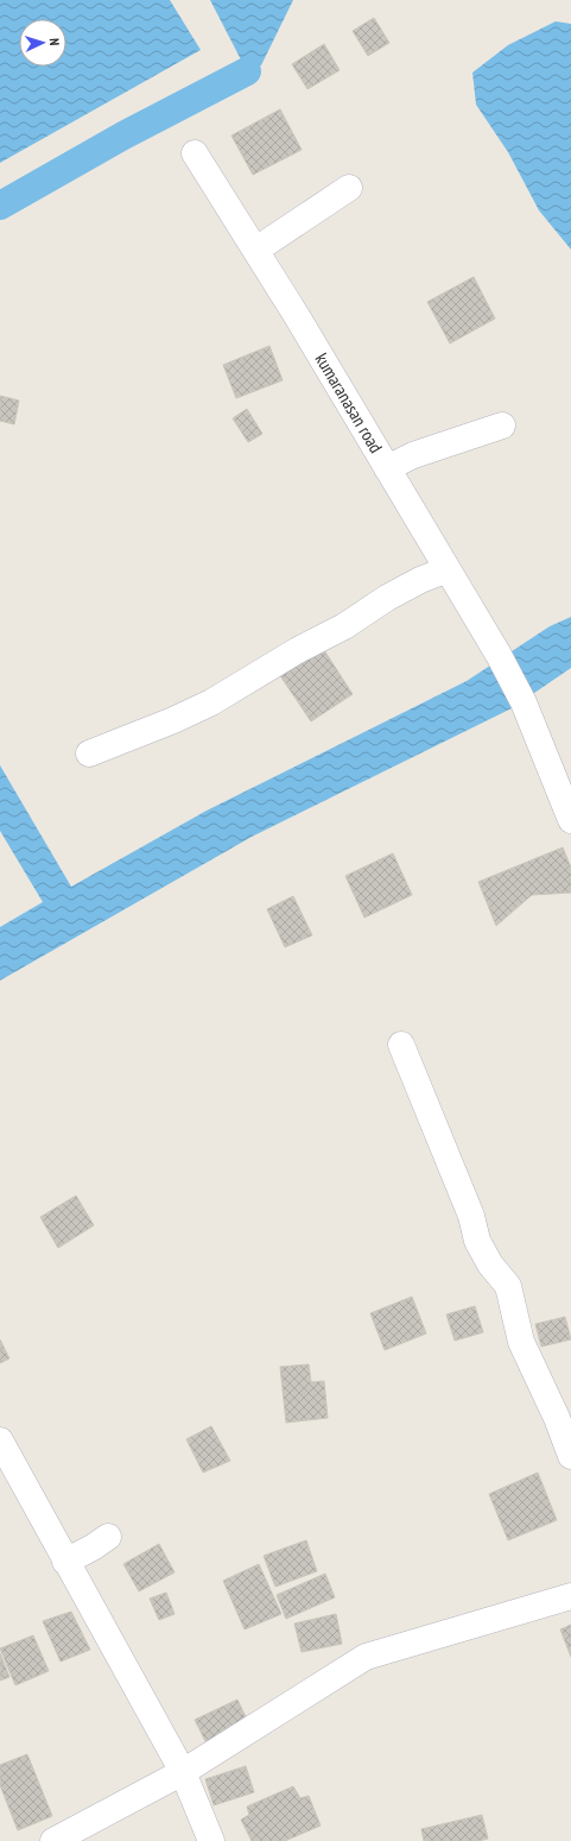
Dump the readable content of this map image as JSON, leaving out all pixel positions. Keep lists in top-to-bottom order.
{
  "streets": {
    "street": ["kumaranasan road"]
  },
  "north": "right"
}
